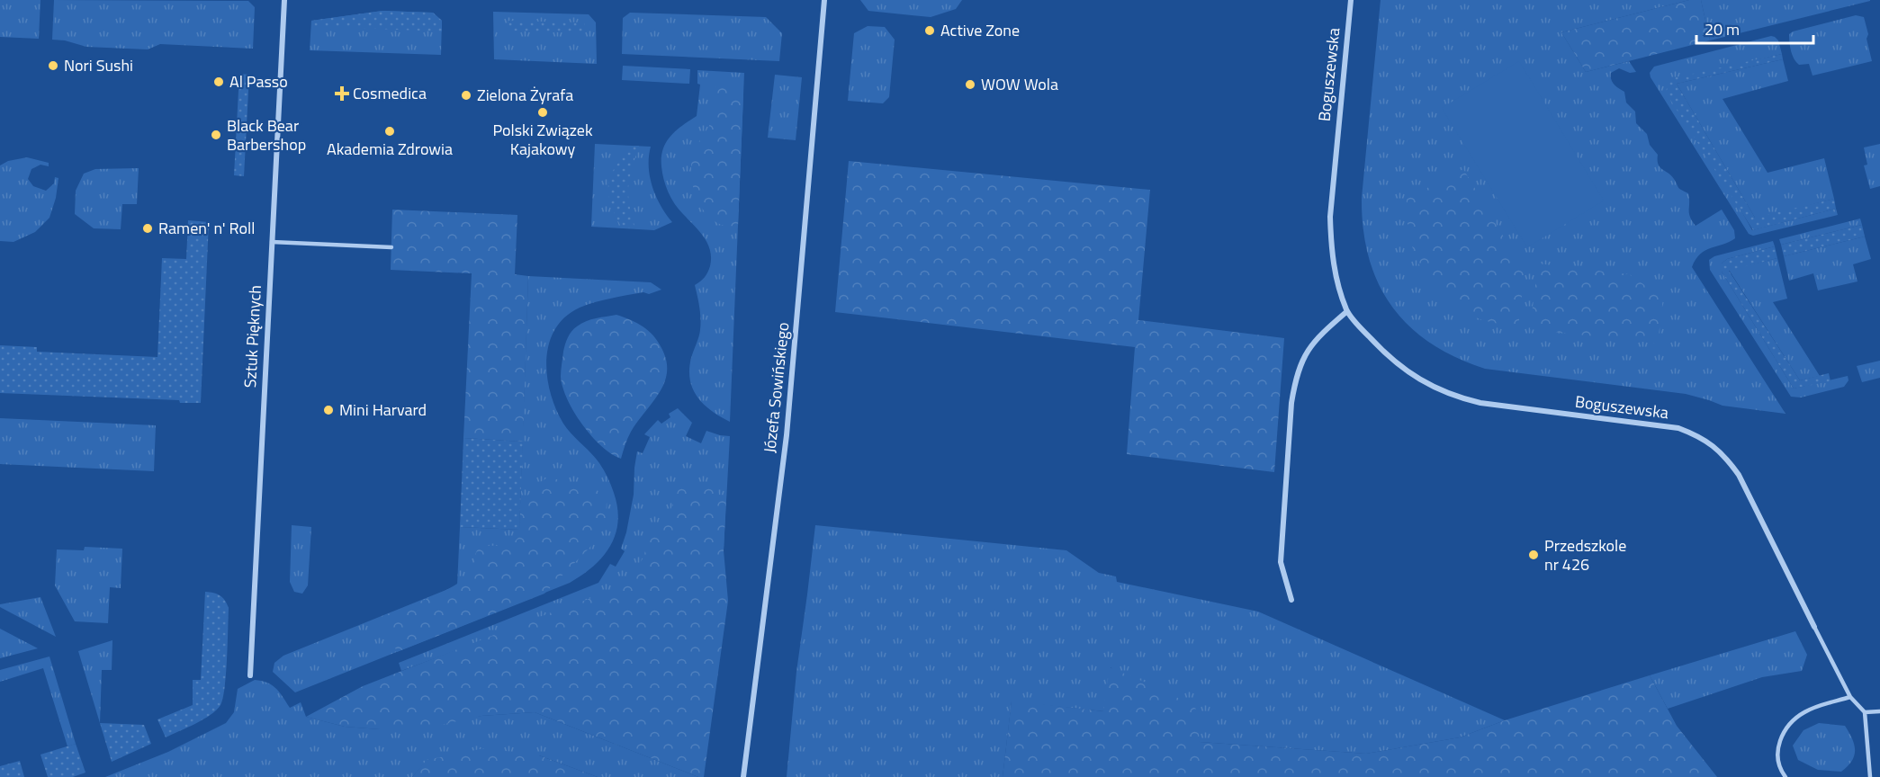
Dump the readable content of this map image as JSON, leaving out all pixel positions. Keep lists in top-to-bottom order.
{
  "streets": {
    "street": ["Boguszewska", "Sztuk Pięknych", "Józefa Sowińskiego"]
  },
  "places": {
    "other": [
      "Active Zone",
      "Nori Sushi",
      "Al Passo",
      "WOW Wola",
      "Zielona Żyrafa",
      "Polski Związek Kajakowy",
      "Akademia Zdrowia",
      "Black Bear Barbershop",
      "Ramen' n' Roll",
      "Mini Harvard",
      "Przedszkole nr 426"
    ],
    "health": ["Cosmedica"]
  },
  "scale_bar": "20 m"
}
